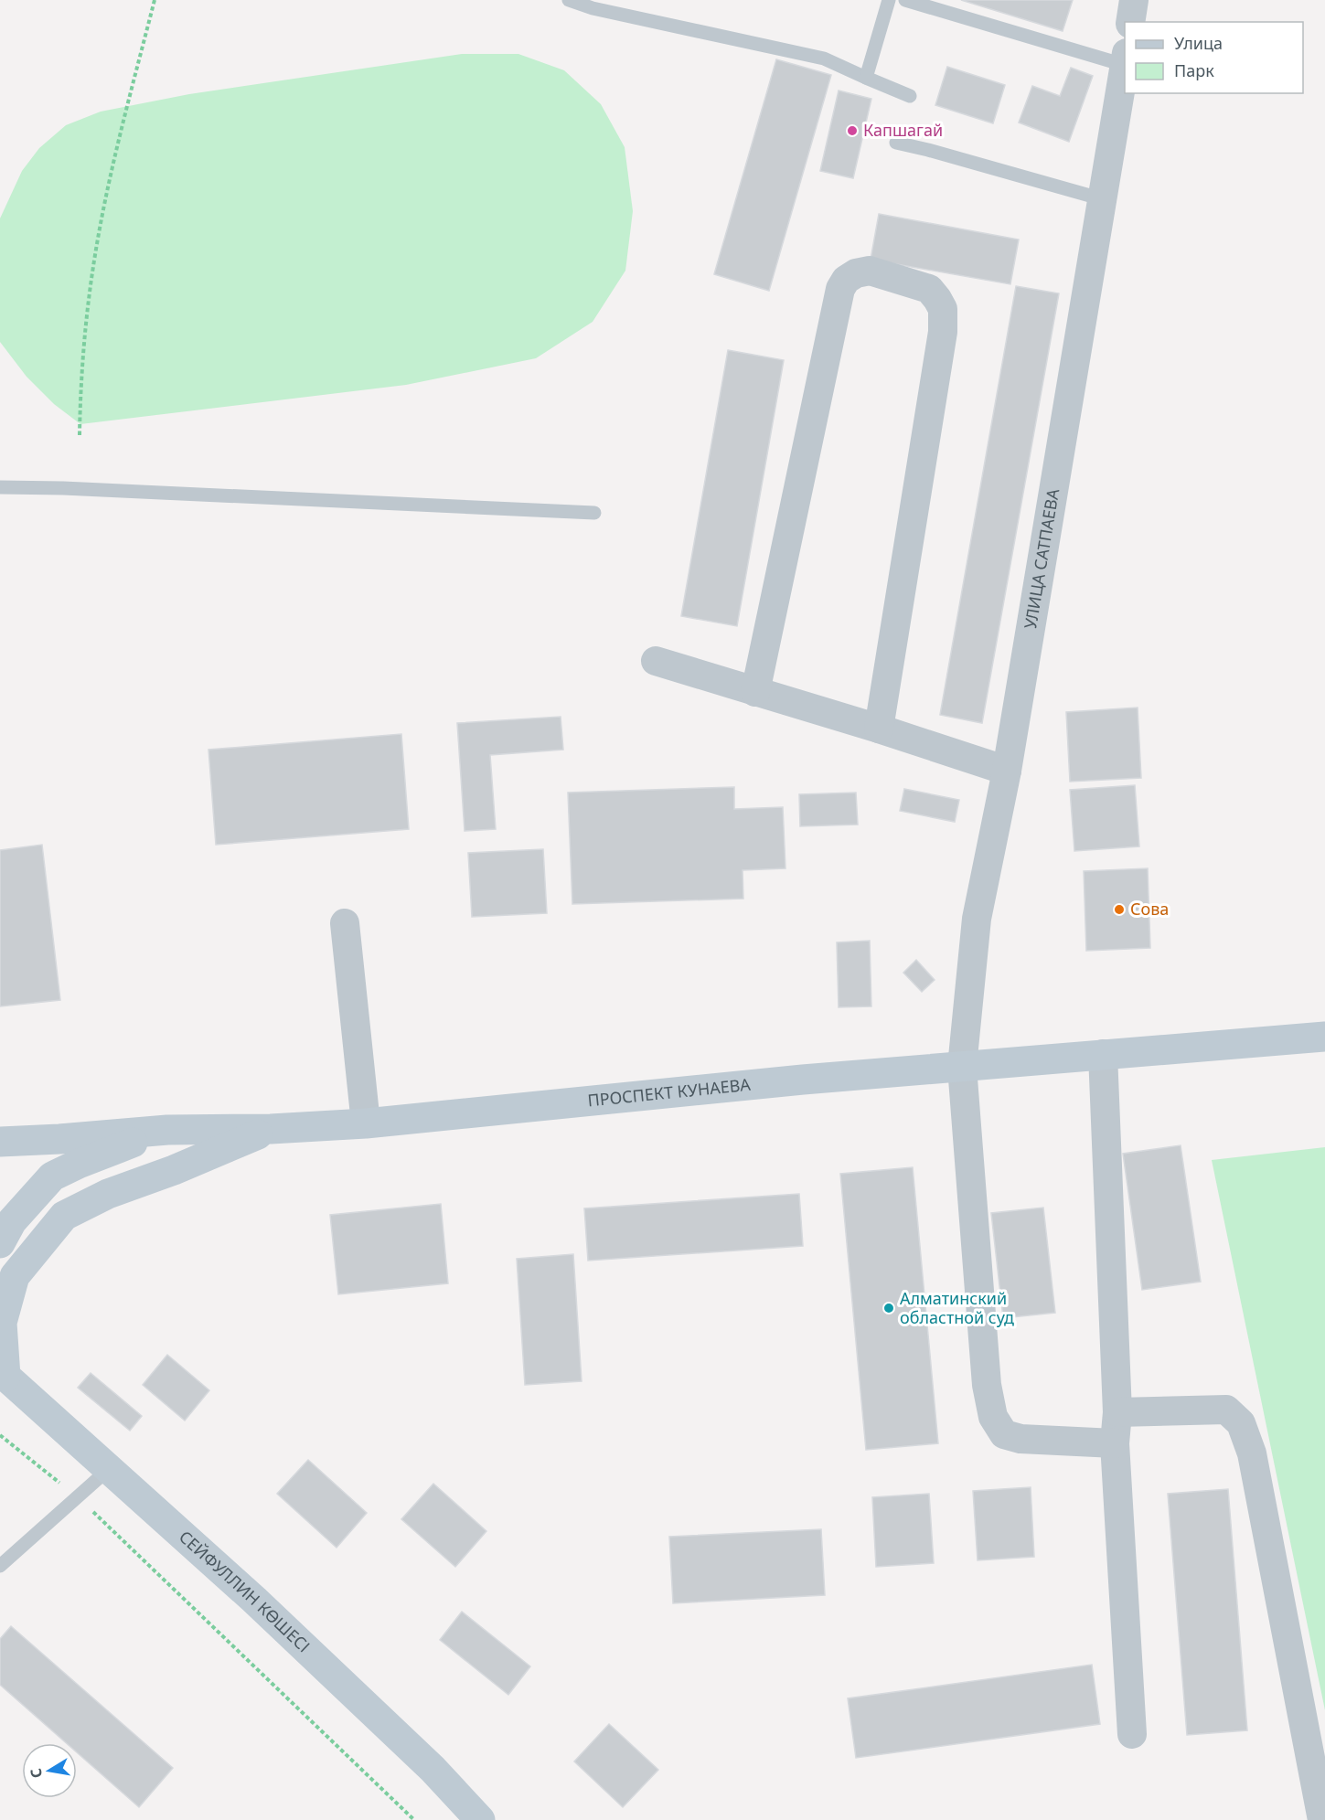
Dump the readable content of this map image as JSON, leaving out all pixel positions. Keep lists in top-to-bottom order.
{
  "streets": {
    "main road": ["ПРОСПЕКТ КУНАЕВА", "СЕЙФУЛЛИН КӨШЕСІ"],
    "street": ["УЛИЦА САТПАЕВА"]
  },
  "crossings": [
    ["УЛИЦА САТПАЕВА", "ПРОСПЕКТ КУНАЕВА"]
  ],
  "places": ["Капшагай", "Сова", "Алматинский областной суд"],
  "legend": ["Улица", "Парк"],
  "north": "left"
}
